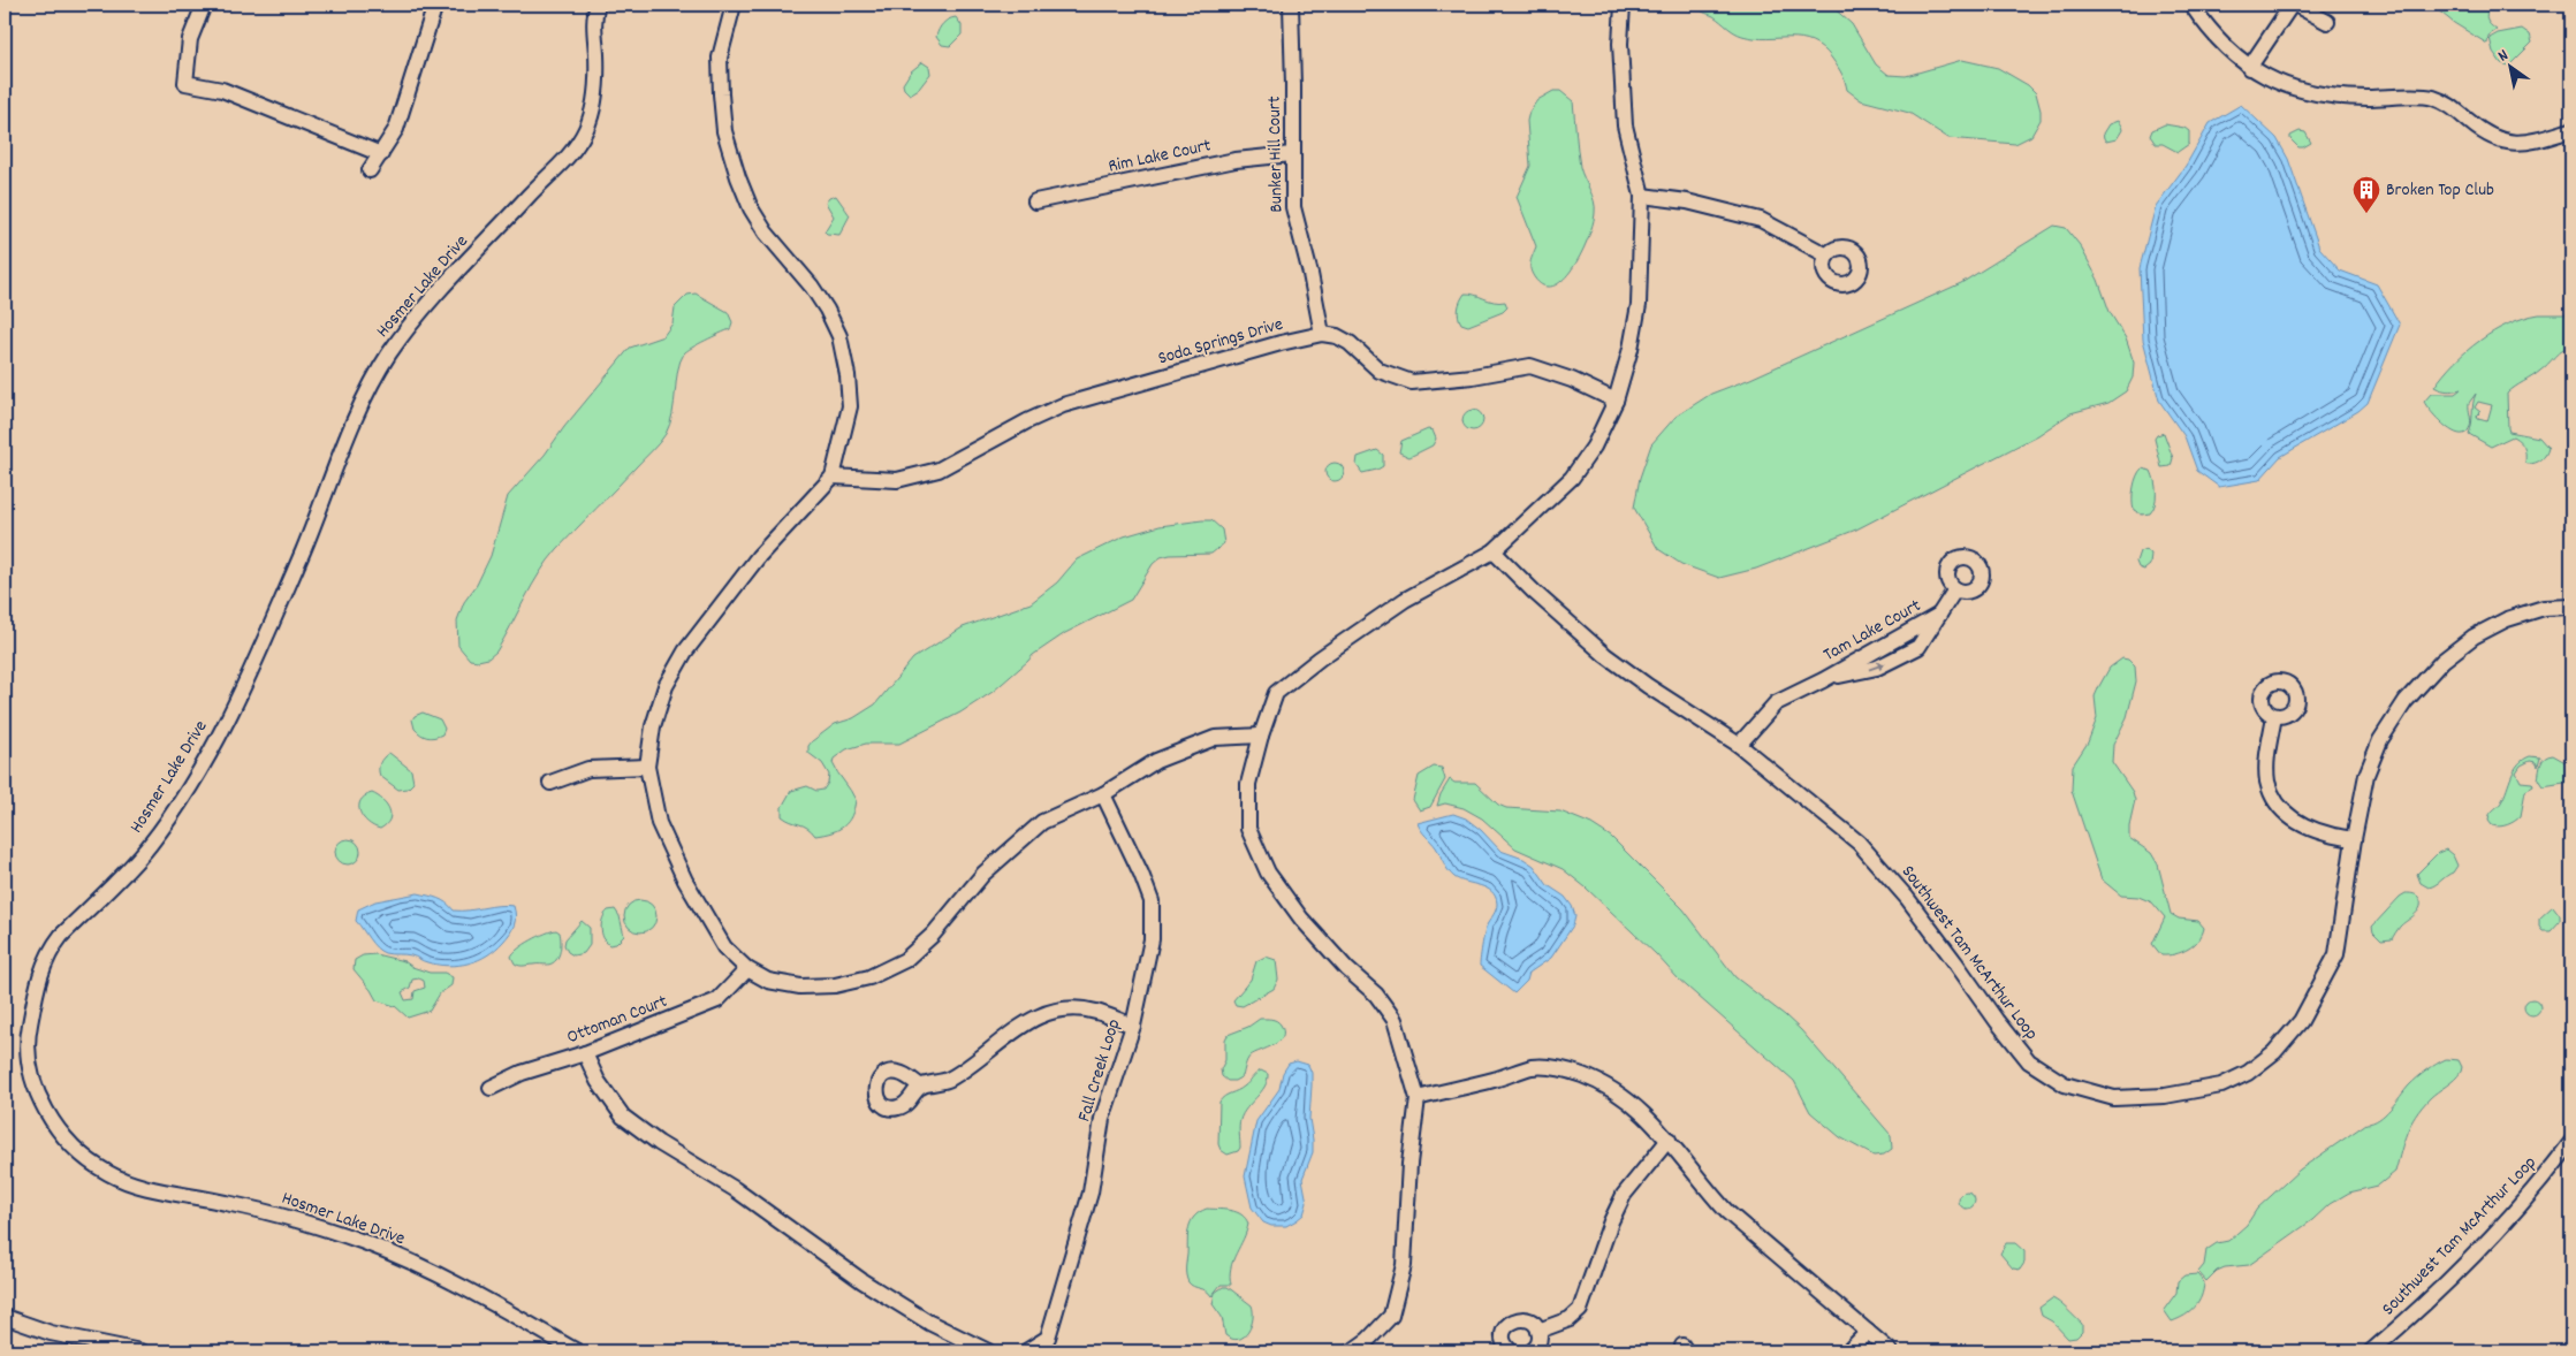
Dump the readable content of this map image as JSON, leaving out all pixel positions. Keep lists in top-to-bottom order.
{
  "streets": {
    "street": [
      "Bunker Hill Court",
      "Rim Lake Court",
      "Hosmer Lake Drive",
      "Soda Springs Drive",
      "Tam Lake Court",
      "Southwest Tam McArthur Loop",
      "Ottoman Court",
      "Fall Creek Loop"
    ]
  },
  "crossings": [
    ["Bunker Hill Court", "Rim Lake Court"],
    ["Bunker Hill Court", "Soda Springs Drive"],
    ["Tam Lake Court", "Southwest Tam McArthur Loop"]
  ],
  "places": {
    "building": ["Broken Top Club"]
  },
  "north": "top left"
}
